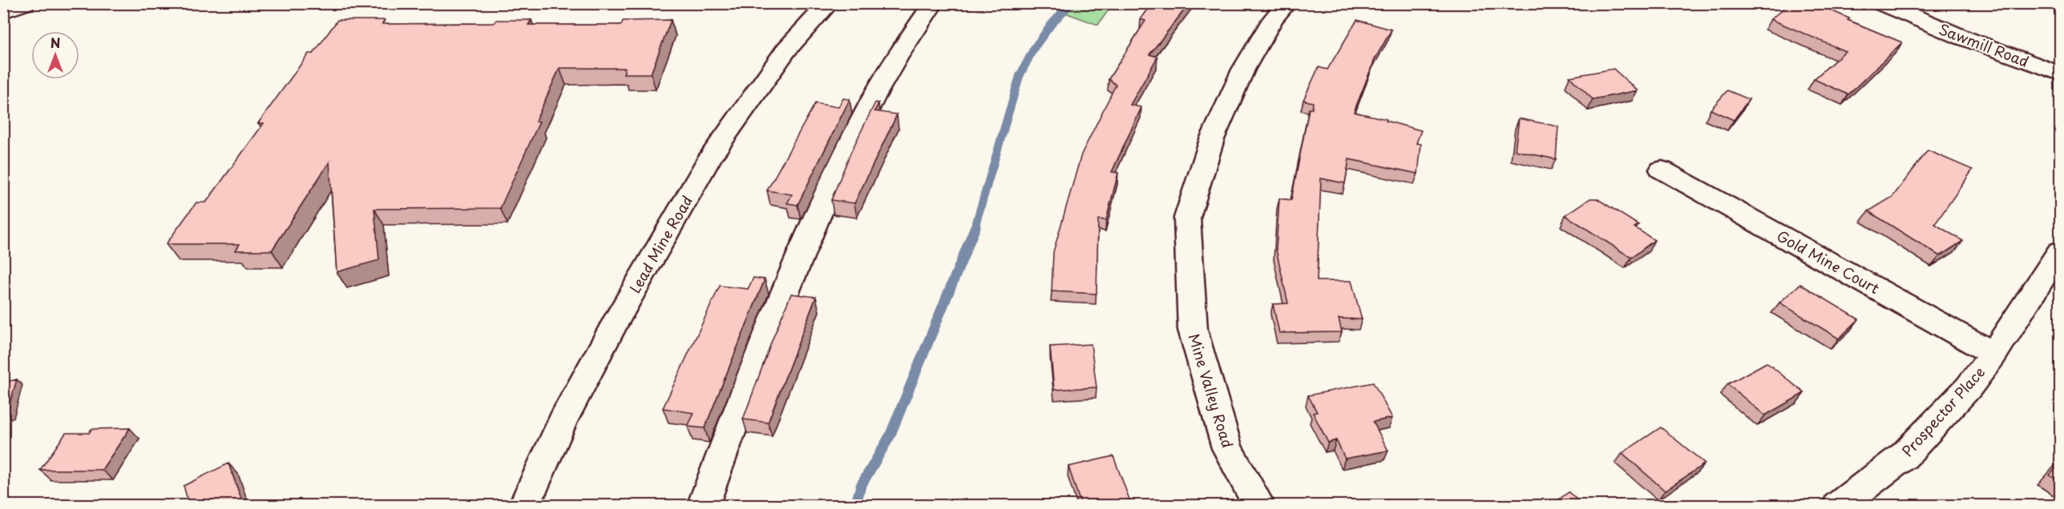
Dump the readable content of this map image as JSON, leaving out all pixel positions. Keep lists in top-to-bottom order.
{
  "streets": {
    "street": [
      "Sawmill Road",
      "Lead Mine Road",
      "Gold Mine Court",
      "Mine Valley Road",
      "Prospector Place"
    ]
  },
  "crossings": [
    ["Gold Mine Court", "Prospector Place"]
  ],
  "north": "top"
}
